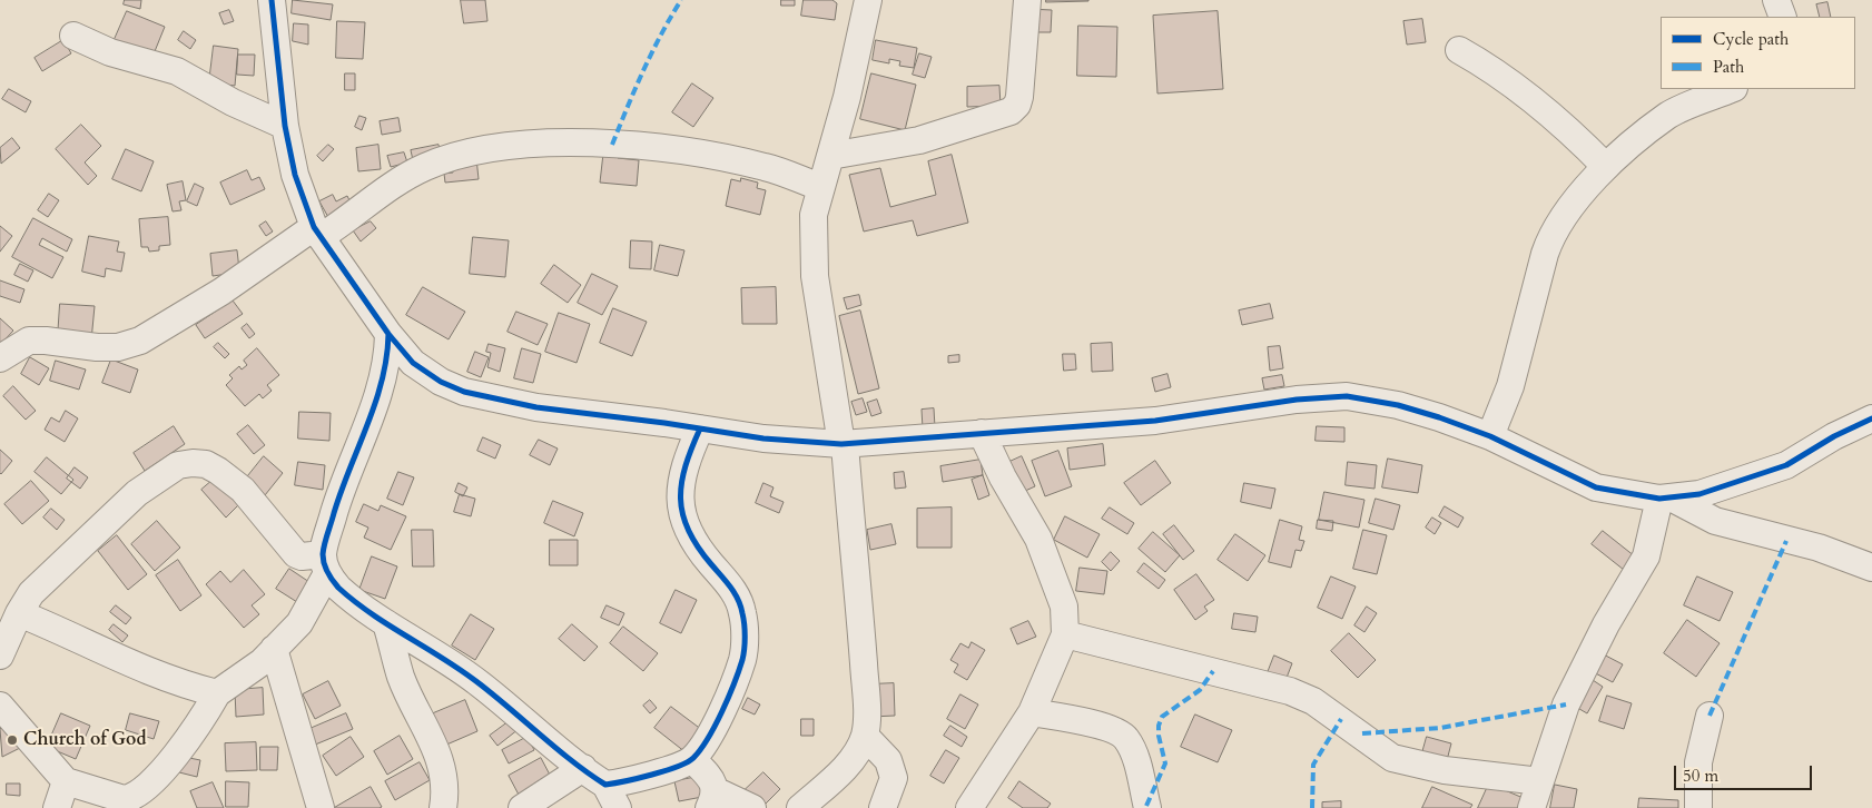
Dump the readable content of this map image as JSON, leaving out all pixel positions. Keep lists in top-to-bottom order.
{
  "places": ["Church of God"],
  "legend": ["Cycle path", "Path"],
  "scale_bar": "50 m"
}
